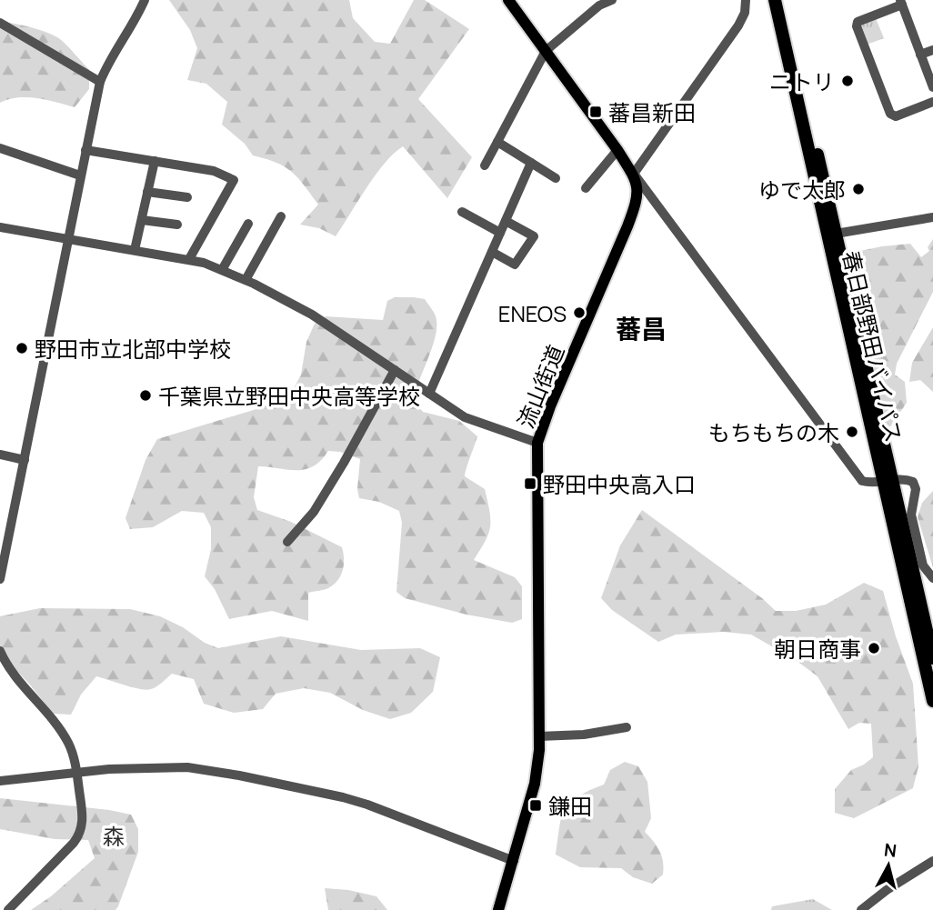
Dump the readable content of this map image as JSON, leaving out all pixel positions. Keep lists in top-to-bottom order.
{
  "streets": {
    "highway": ["春日部野田バイパス"],
    "main road": ["流山街道"]
  },
  "districts": ["蕃昌"],
  "parks": ["森"],
  "places": {
    "other": [
      "ニトリ",
      "ゆで太郎",
      "ENEOS",
      "野田市立北部中学校",
      "千葉県立野田中央高等学校",
      "もちもちの木",
      "朝日商事"
    ],
    "transit": ["蕃昌新田", "野田中央高入口", "鎌田"]
  },
  "north": "top"
}
